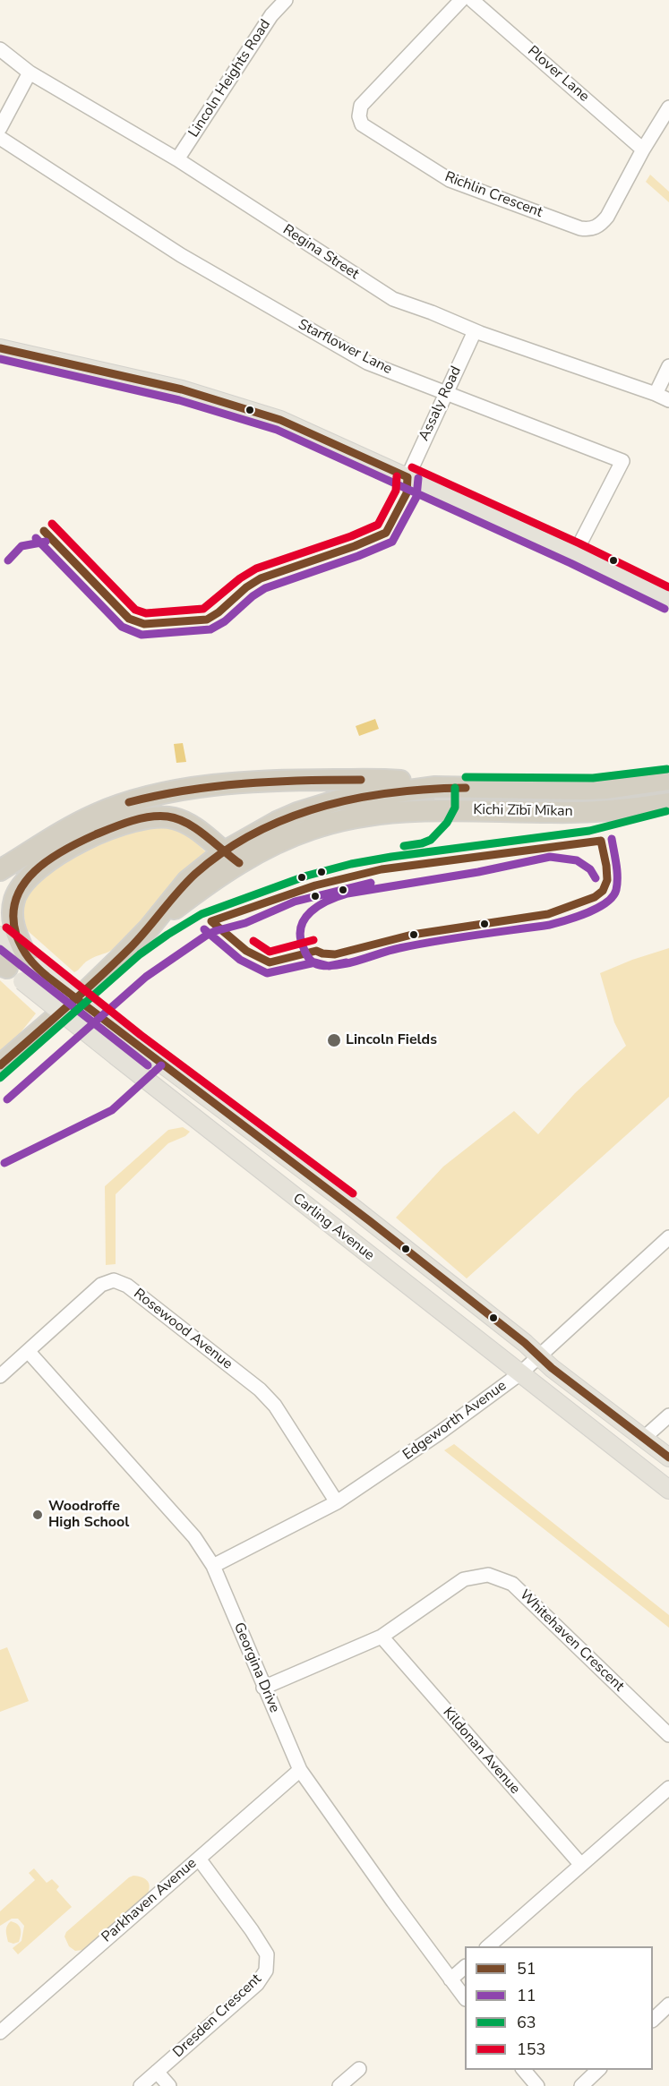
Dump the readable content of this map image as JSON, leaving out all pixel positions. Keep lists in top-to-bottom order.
{
  "streets": {
    "highway": ["Kichi Zībī Mīkan"],
    "main road": ["Carling Avenue"],
    "street": [
      "Plover Lane",
      "Lincoln Heights Road",
      "Richlin Crescent",
      "Regina Street",
      "Starflower Lane",
      "Assaly Road",
      "Rosewood Avenue",
      "Edgeworth Avenue",
      "Whitehaven Crescent",
      "Georgina Drive",
      "Kildonan Avenue",
      "Parkhaven Avenue",
      "Dresden Crescent"
    ]
  },
  "crossings": [
    ["Plover Lane", "Richlin Crescent"],
    ["Lincoln Heights Road", "Regina Street"],
    ["Regina Street", "Assaly Road"],
    ["Starflower Lane", "Assaly Road"],
    ["Carling Avenue", "Edgeworth Avenue"],
    ["Rosewood Avenue", "Edgeworth Avenue"],
    ["Rosewood Avenue", "Georgina Drive"],
    ["Edgeworth Avenue", "Georgina Drive"],
    ["Whitehaven Crescent", "Georgina Drive"],
    ["Whitehaven Crescent", "Kildonan Avenue"],
    ["Georgina Drive", "Parkhaven Avenue"],
    ["Parkhaven Avenue", "Dresden Crescent"]
  ],
  "places": ["Lincoln Fields", "Woodroffe High School"],
  "lines": [
    "transit line 51",
    "transit line 11",
    "transit line 153",
    "transit line 63"
  ],
  "legend": [
    "51",
    "11",
    "63",
    "153"
  ]
}
